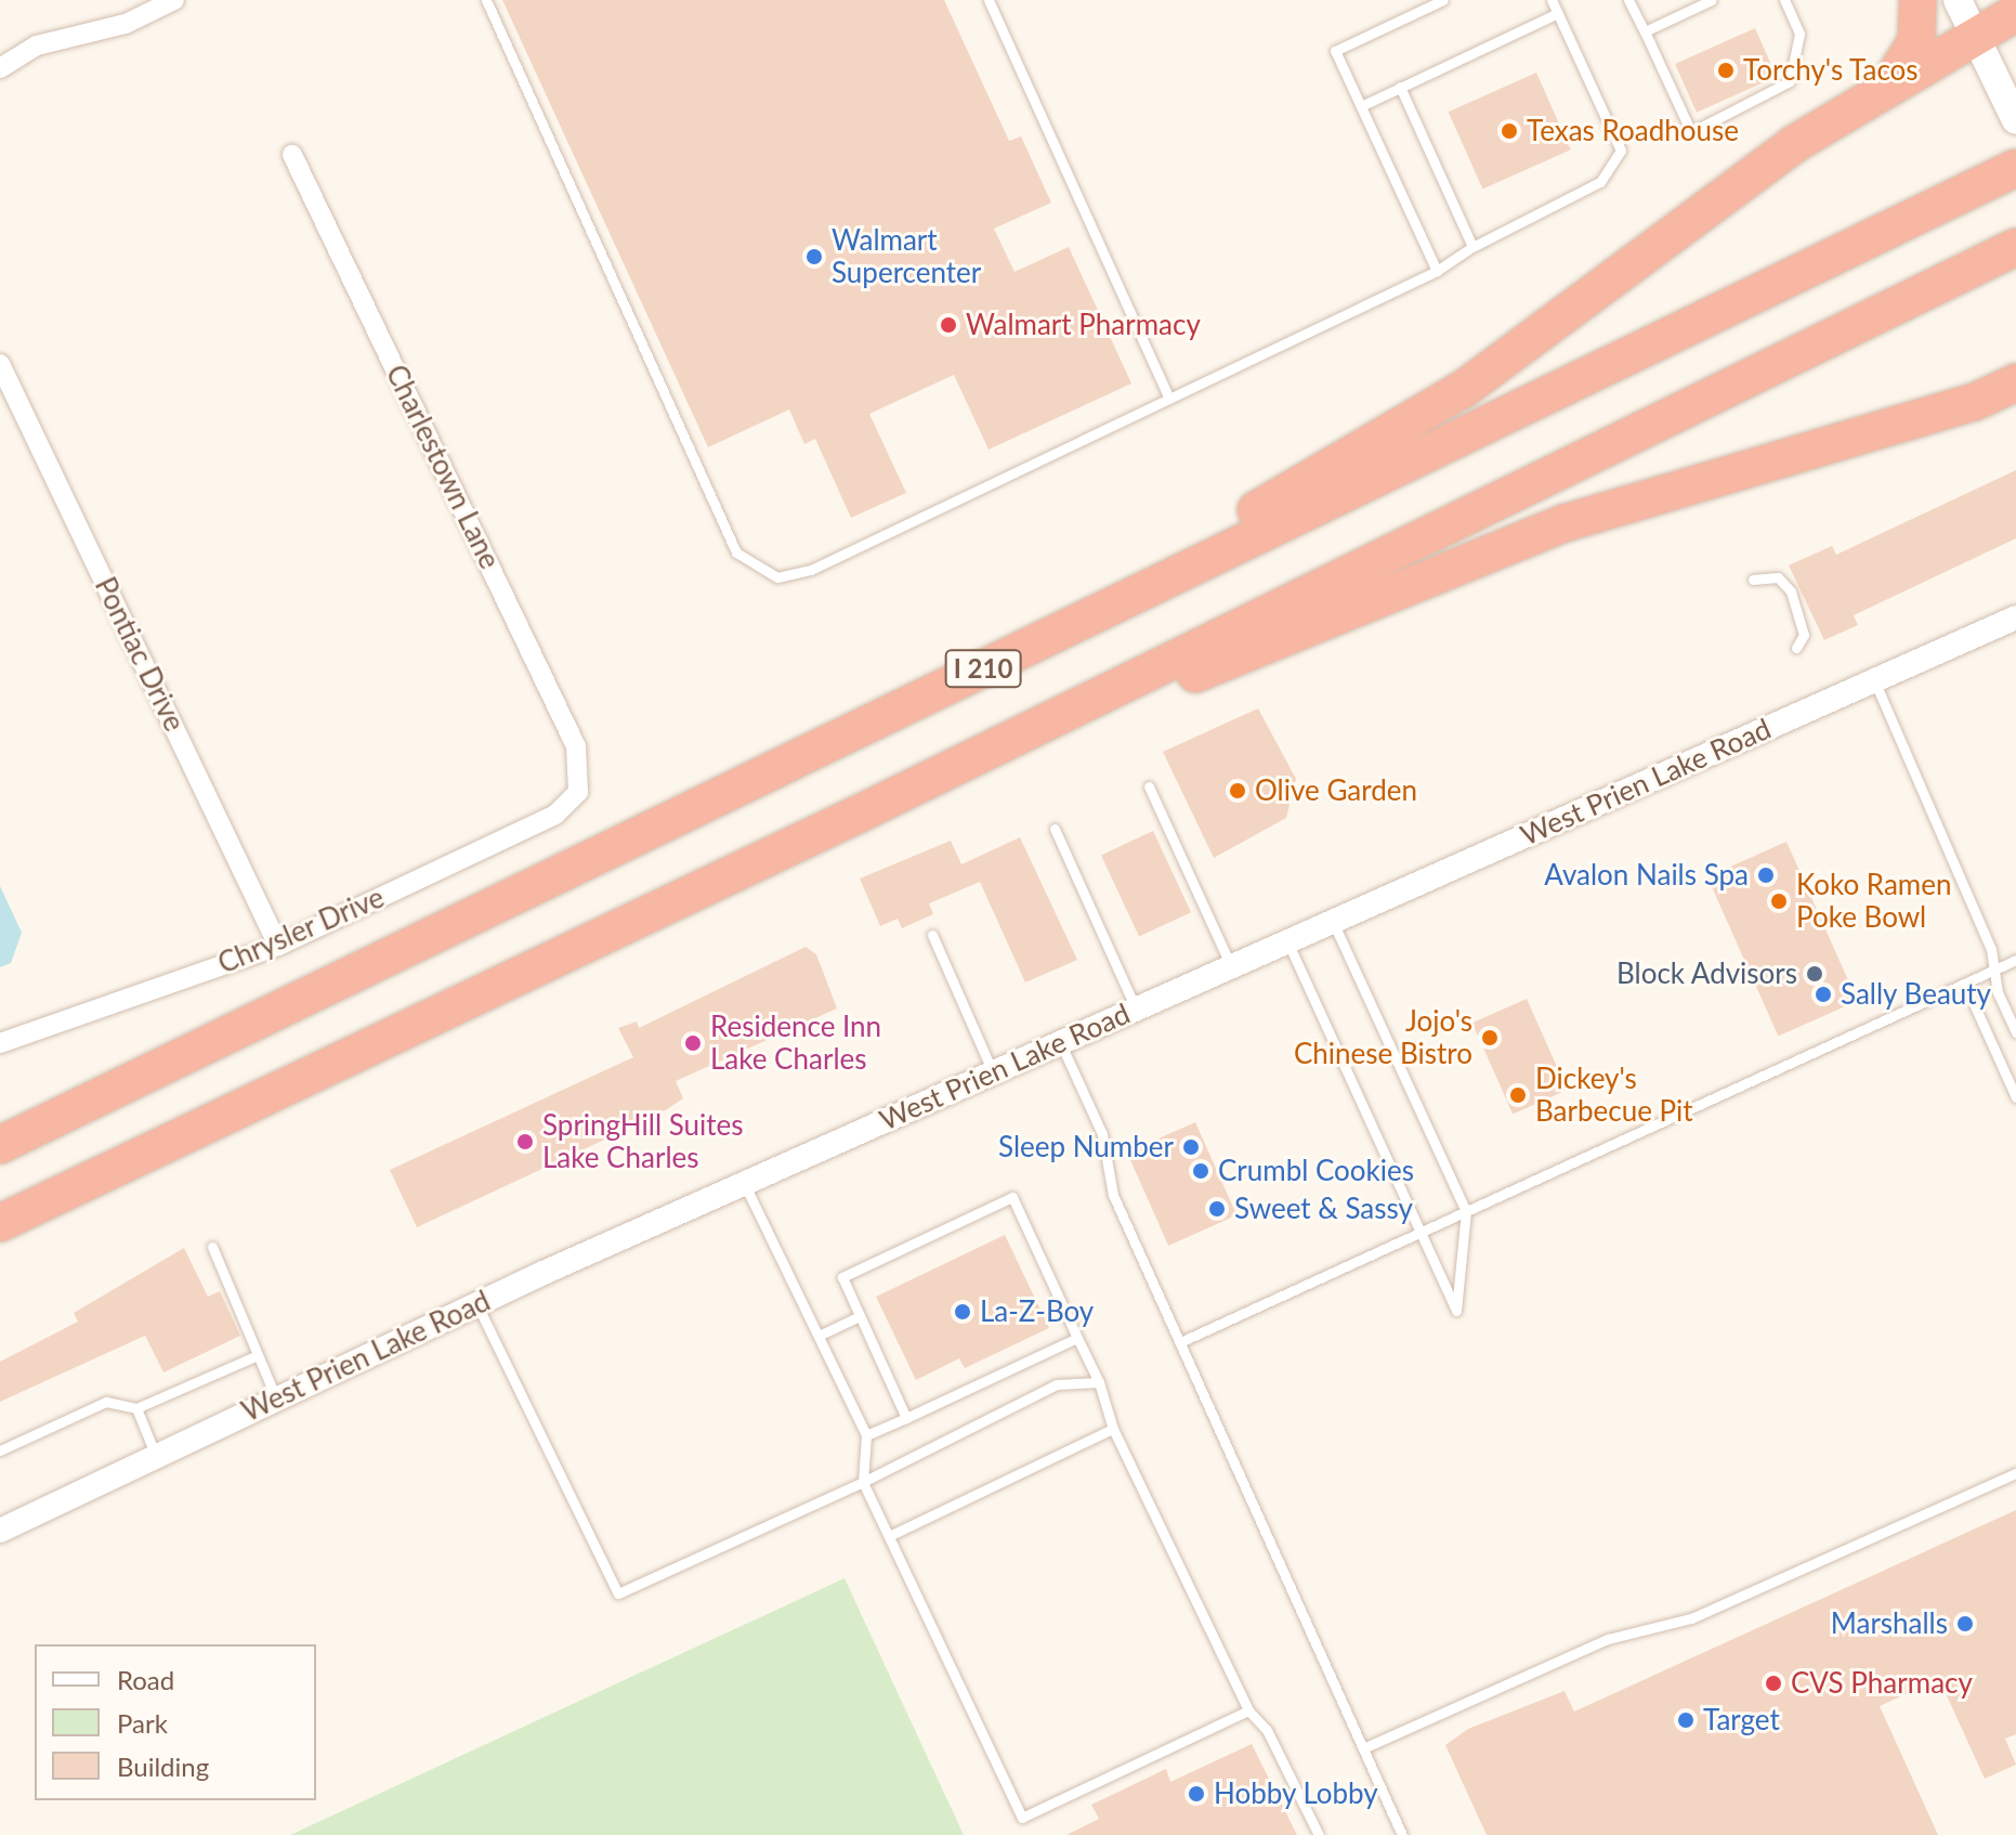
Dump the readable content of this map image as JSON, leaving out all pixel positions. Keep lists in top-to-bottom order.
{
  "streets": {
    "highway": ["I 210"],
    "street": [
      "Charlestown Lane",
      "Pontiac Drive",
      "West Prien Lake Road",
      "Chrysler Drive"
    ]
  },
  "crossings": [
    ["Charlestown Lane", "Chrysler Drive"],
    ["Pontiac Drive", "Chrysler Drive"]
  ],
  "places": [
    "Torchy's Tacos",
    "Texas Roadhouse",
    "Walmart Supercenter",
    "Walmart Pharmacy",
    "Olive Garden",
    "Avalon Nails Spa",
    "Koko Ramen Poke Bowl",
    "Block Advisors",
    "Sally Beauty",
    "Jojo's Chinese Bistro",
    "Residence Inn Lake Charles",
    "Dickey's Barbecue Pit",
    "SpringHill Suites Lake Charles",
    "Sleep Number",
    "Crumbl Cookies",
    "Sweet & Sassy",
    "La-Z-Boy",
    "Marshalls",
    "CVS Pharmacy",
    "Target",
    "Hobby Lobby"
  ],
  "legend": ["Road", "Park", "Building"]
}
